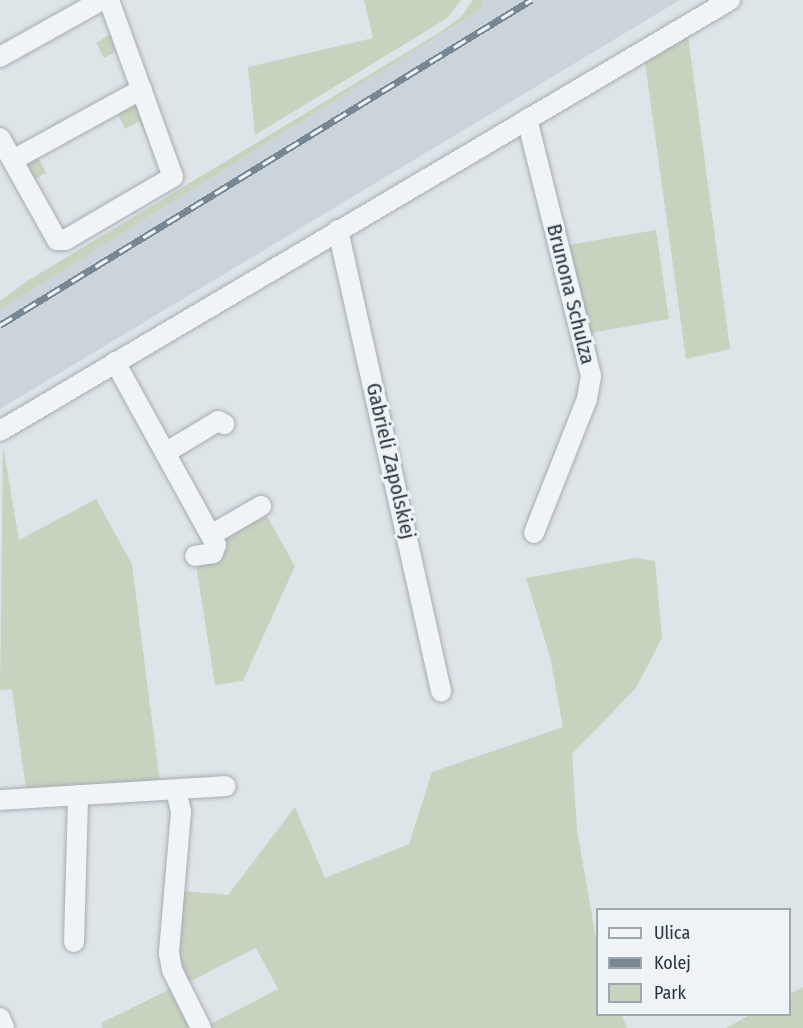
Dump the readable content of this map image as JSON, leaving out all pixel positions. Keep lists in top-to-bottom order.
{
  "streets": {
    "street": ["Brunona Schulza", "Gabrieli Zapolskiej"]
  },
  "legend": ["Ulica", "Kolej", "Park"]
}
